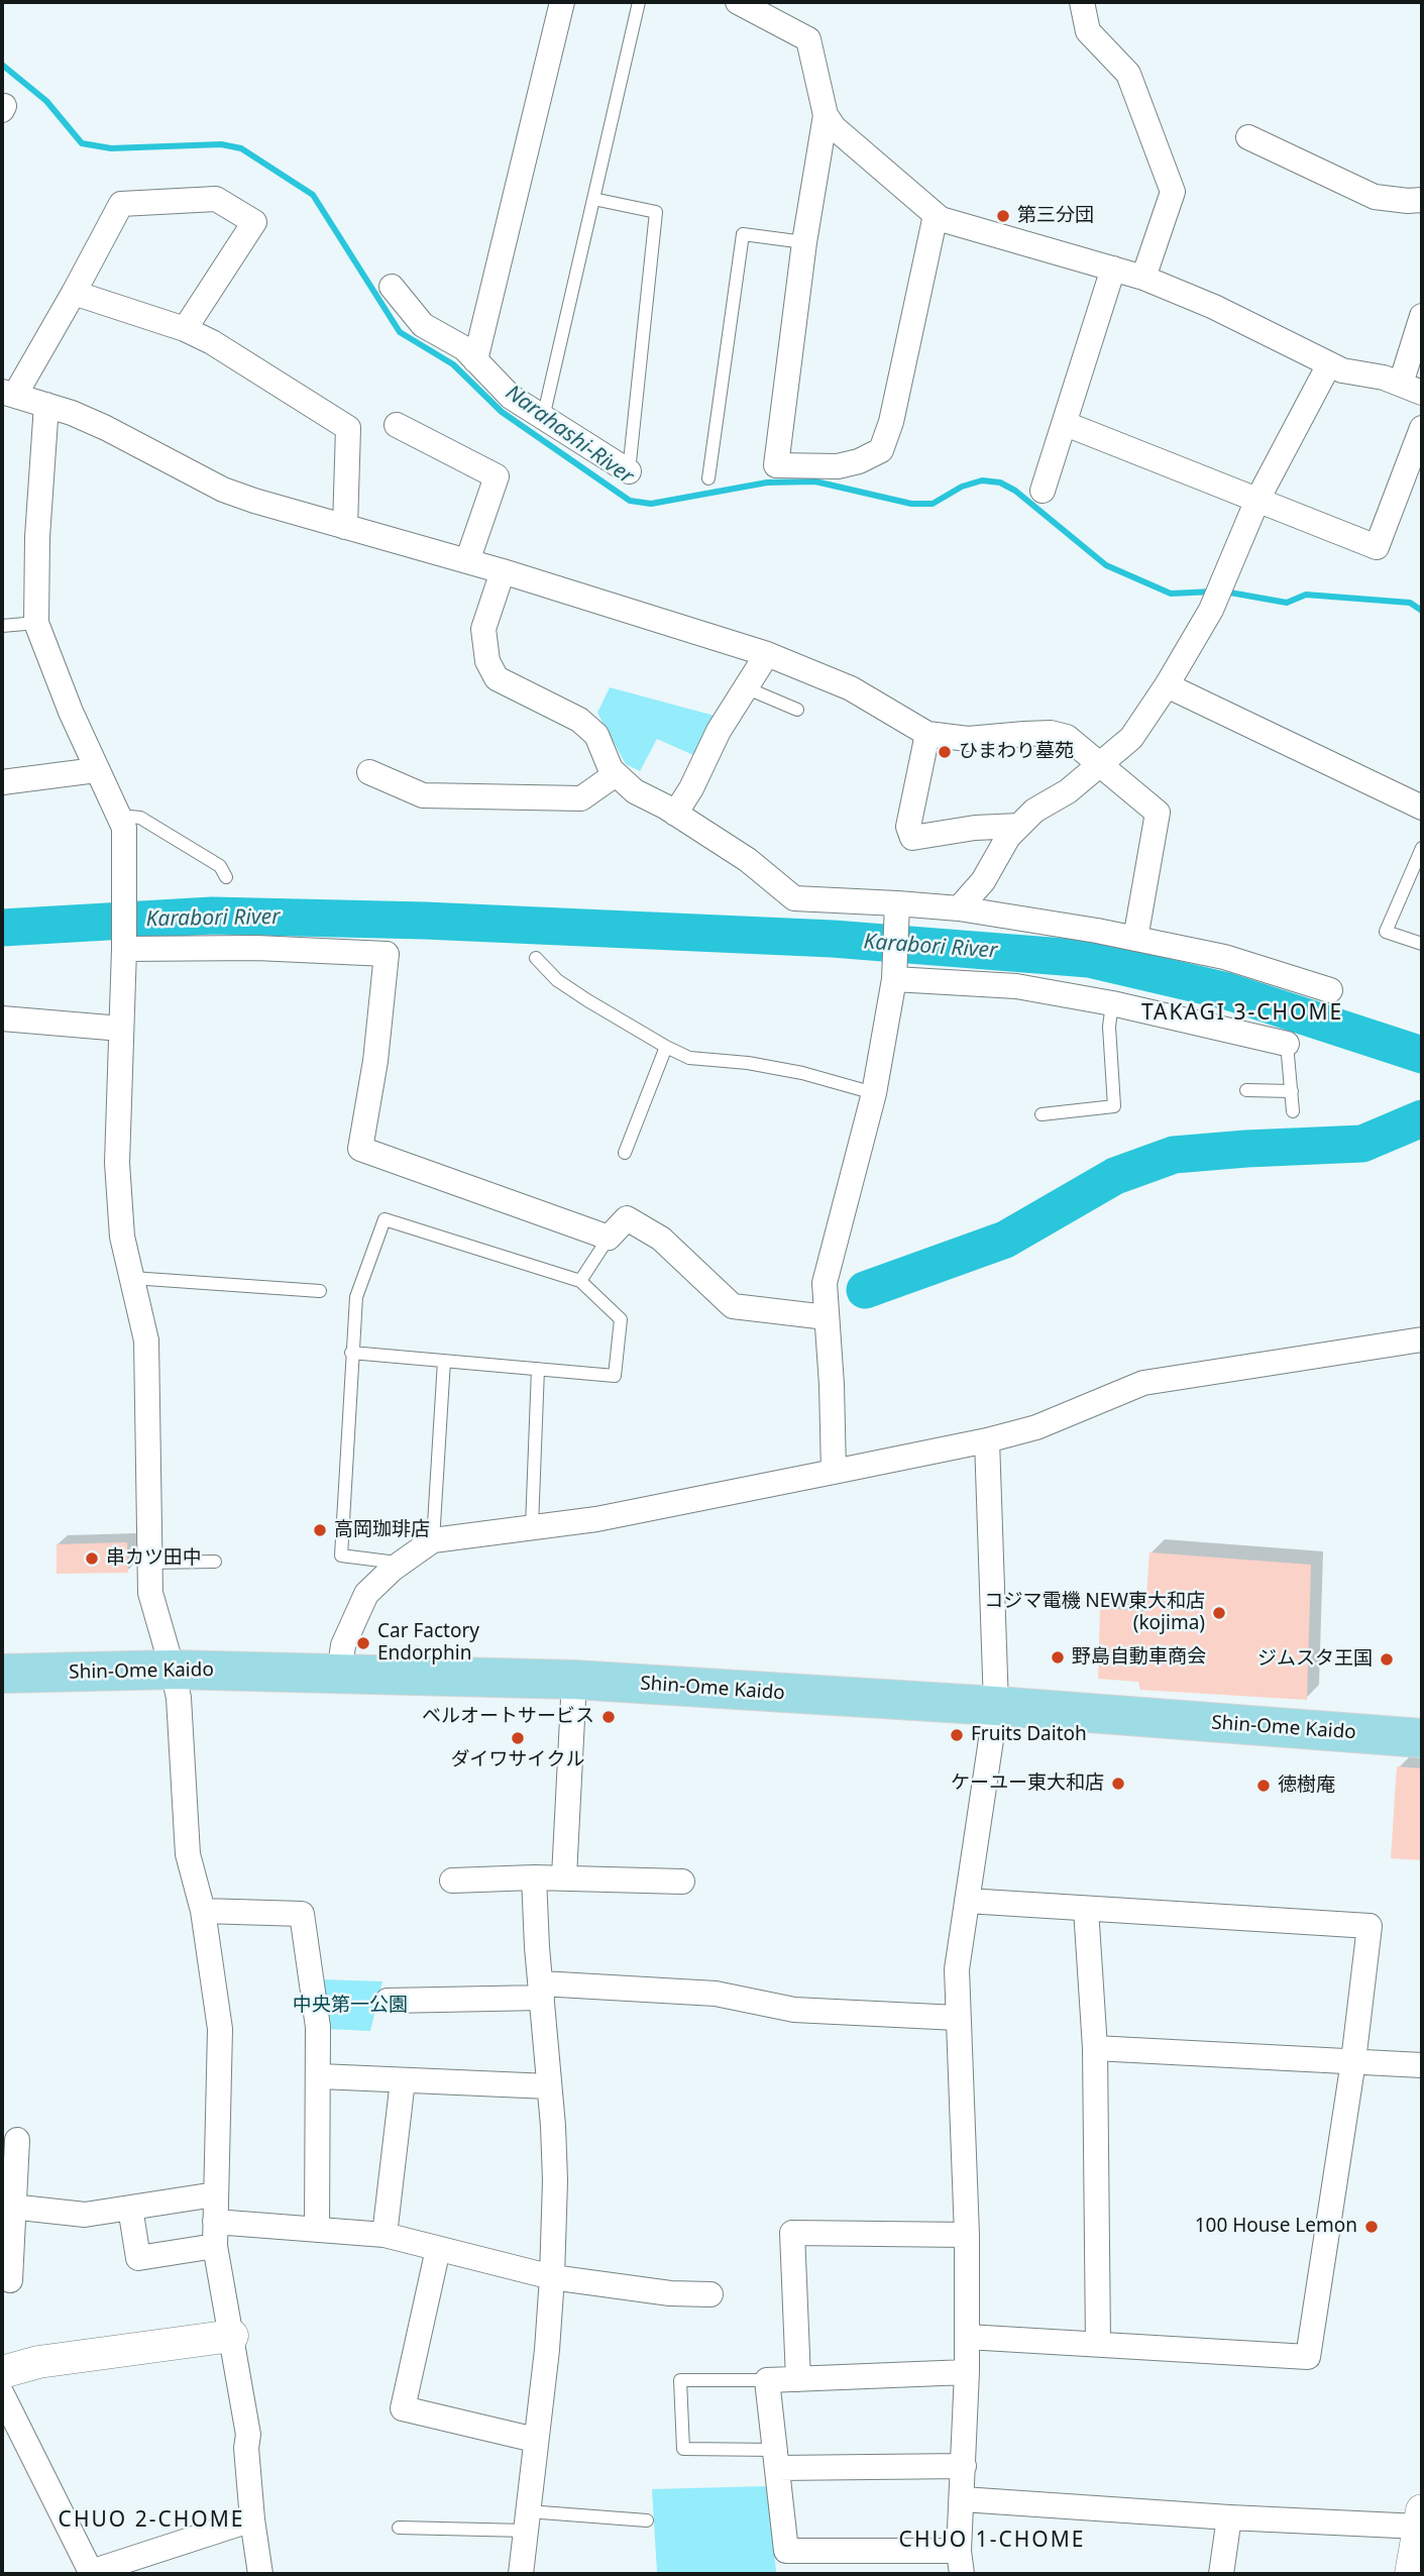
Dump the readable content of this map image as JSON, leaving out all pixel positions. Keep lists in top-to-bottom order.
{
  "streets": {
    "main road": ["Shin-Ome Kaido"]
  },
  "districts": ["TAKAGI 3-CHOME", "CHUO 2-CHOME", "CHUO 1-CHOME"],
  "water": ["Narahashi-River", "Karabori River"],
  "parks": ["中央第一公園"],
  "places": [
    "第三分団",
    "ひまわり墓苑",
    "高岡珈琲店",
    "串カツ田中",
    "コジマ電機 NEW東大和店 (kojima)",
    "Car Factory Endorphin",
    "野島自動車商会",
    "ジムスタ王国",
    "ベルオートサービス",
    "Fruits Daitoh",
    "ダイワサイクル",
    "ケーユー東大和店",
    "徳樹庵",
    "100 House Lemon"
  ]
}
